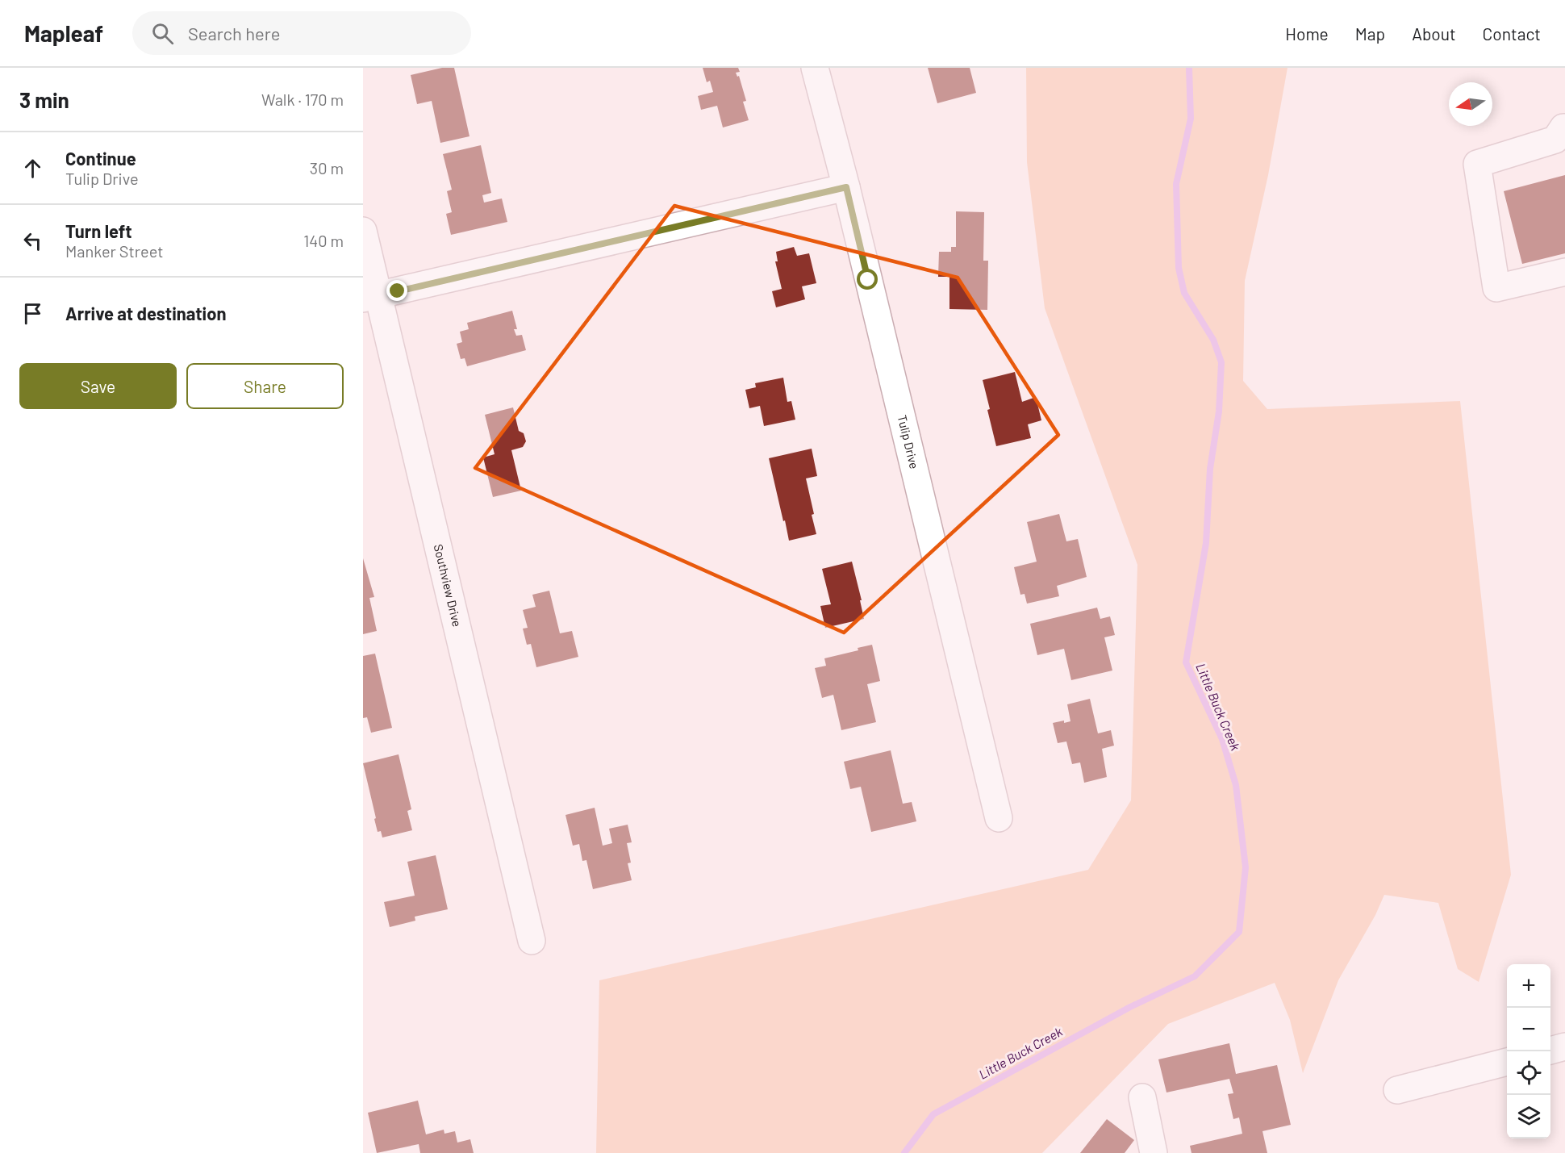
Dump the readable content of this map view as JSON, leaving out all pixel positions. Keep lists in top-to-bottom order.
{
  "streets": {
    "street": ["Tulip Drive", "Southview Drive"]
  },
  "water": ["Little Buck Creek"],
  "north": "left",
  "page": {
    "header": "Mapleaf",
    "search": "Search here",
    "nav": [
      "Home",
      "Map",
      "About",
      "Contact"
    ],
    "heading": ["3 min", "Walk · 170 m"],
    "list": [
      ["Continue", "Tulip Drive", "30 m"],
      ["Turn left", "Manker Street", "140 m"],
      "Arrive at destination"
    ],
    "buttons": ["Save", "Share"],
    "map_buttons": ["+", "−"]
  }
}
